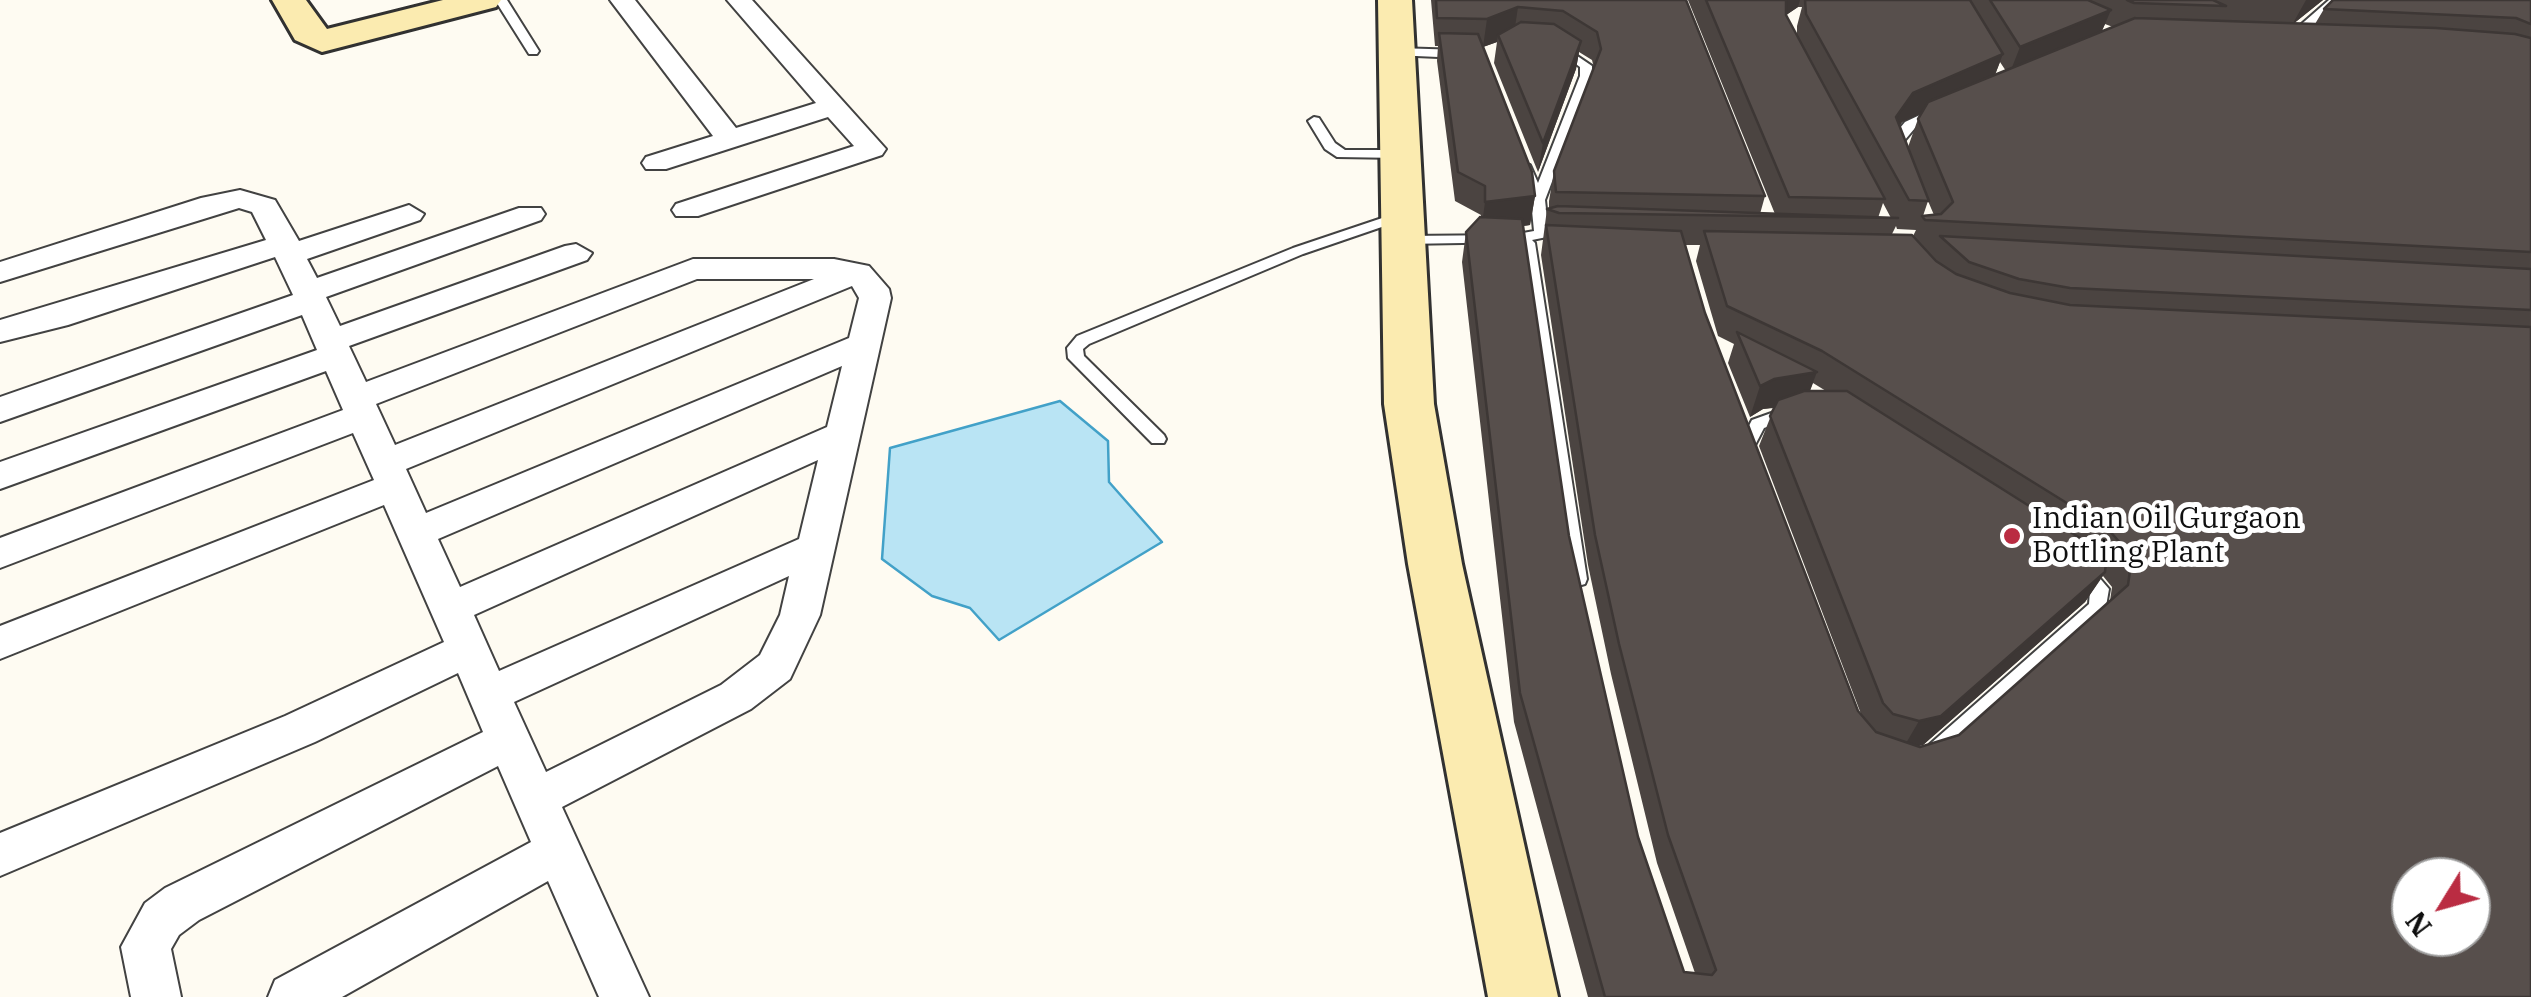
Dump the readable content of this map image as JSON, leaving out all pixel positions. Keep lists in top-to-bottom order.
{
  "places": ["Indian Oil Gurgaon Bottling Plant"],
  "north": "bottom left"
}
